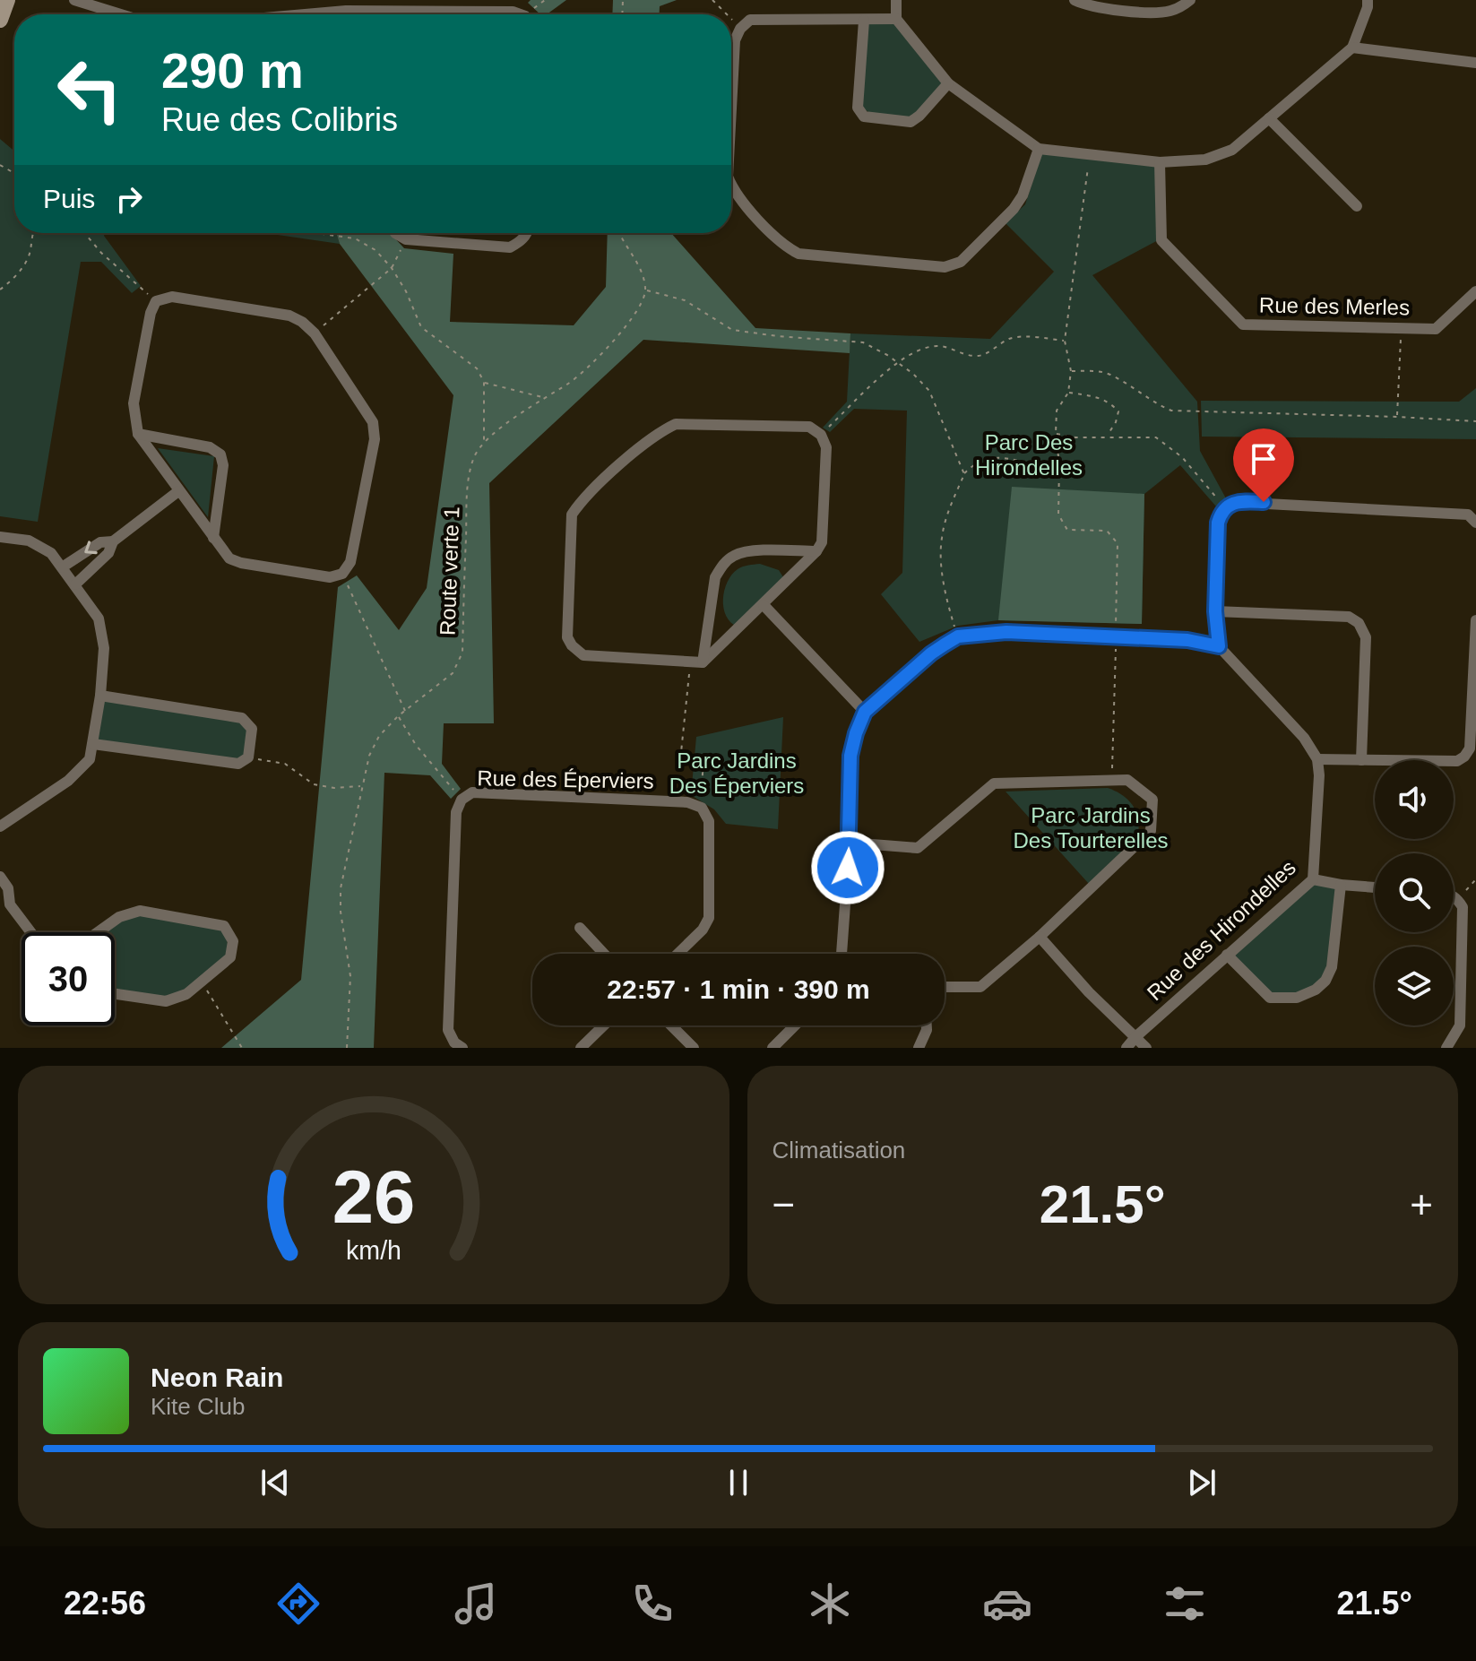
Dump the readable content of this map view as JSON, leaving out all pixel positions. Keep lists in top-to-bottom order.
{
  "streets": {
    "street": ["Rue des Merles", "Rue des Éperviers", "Rue des Hirondelles"],
    "path": ["Route verte 1"]
  },
  "parks": ["Parc Des Hirondelles", "Parc Jardins Des Éperviers", "Parc Jardins Des Tourterelles"],
  "page": {
    "turn": ["290 m", "Rue des Colibris"],
    "then": "Puis",
    "limit": "30",
    "trip": "22:57 · 1 min · 390 m",
    "tile": "Climatisation",
    "heat": ["−", "21.5°", "+"],
    "song": ["Neon Rain", "Kite Club"],
    "tabs": ["22:56", "21.5°"],
    "gauge": ["26", "km/h"]
  }
}
